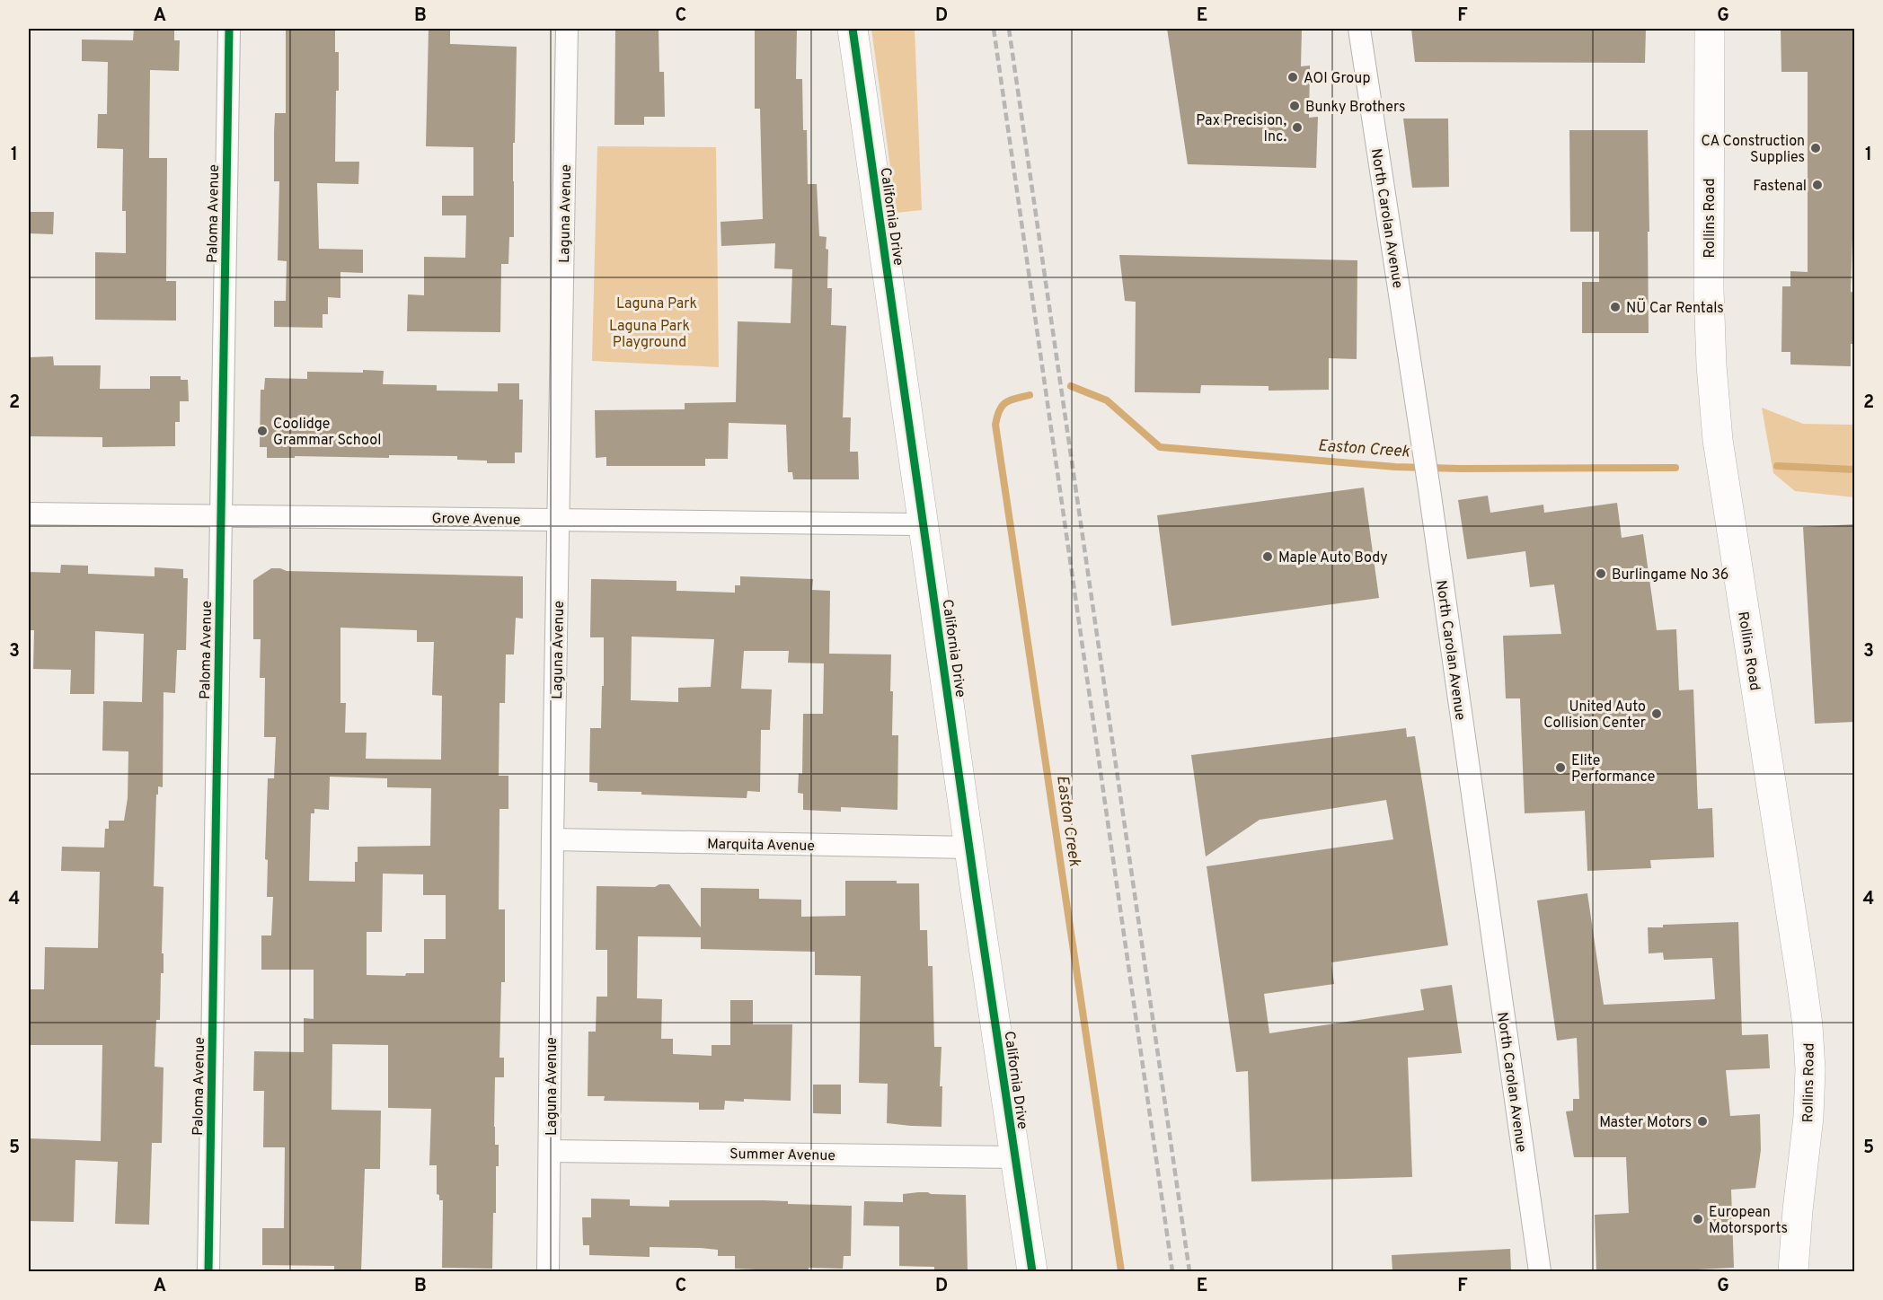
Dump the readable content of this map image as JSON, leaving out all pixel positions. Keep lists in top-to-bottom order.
{
  "streets": {
    "street": [
      "Paloma Avenue",
      "Laguna Avenue",
      "California Drive",
      "North Carolan Avenue",
      "Rollins Road",
      "Grove Avenue",
      "Marquita Avenue",
      "Summer Avenue"
    ]
  },
  "crossings": [
    ["Paloma Avenue", "Grove Avenue"],
    ["Laguna Avenue", "Grove Avenue"],
    ["Laguna Avenue", "Marquita Avenue"],
    ["Laguna Avenue", "Summer Avenue"],
    ["California Drive", "Grove Avenue"],
    ["California Drive", "Marquita Avenue"],
    ["California Drive", "Summer Avenue"]
  ],
  "water": ["Easton Creek"],
  "parks": ["Laguna Park", "Laguna Park Playground"],
  "places": [
    "AOI Group",
    "Bunky Brothers",
    "Pax Precision, Inc.",
    "CA Construction Supplies",
    "Fastenal",
    "NÜ Car Rentals",
    "Coolidge Grammar School",
    "Maple Auto Body",
    "Burlingame No 36",
    "United Auto Collision Center",
    "Elite Performance",
    "Master Motors",
    "European Motorsports"
  ],
  "grid": {
    "columns": [
      "A",
      "B",
      "C",
      "D",
      "E",
      "F",
      "G"
    ],
    "rows": [
      "1",
      "2",
      "3",
      "4",
      "5"
    ]
  }
}
